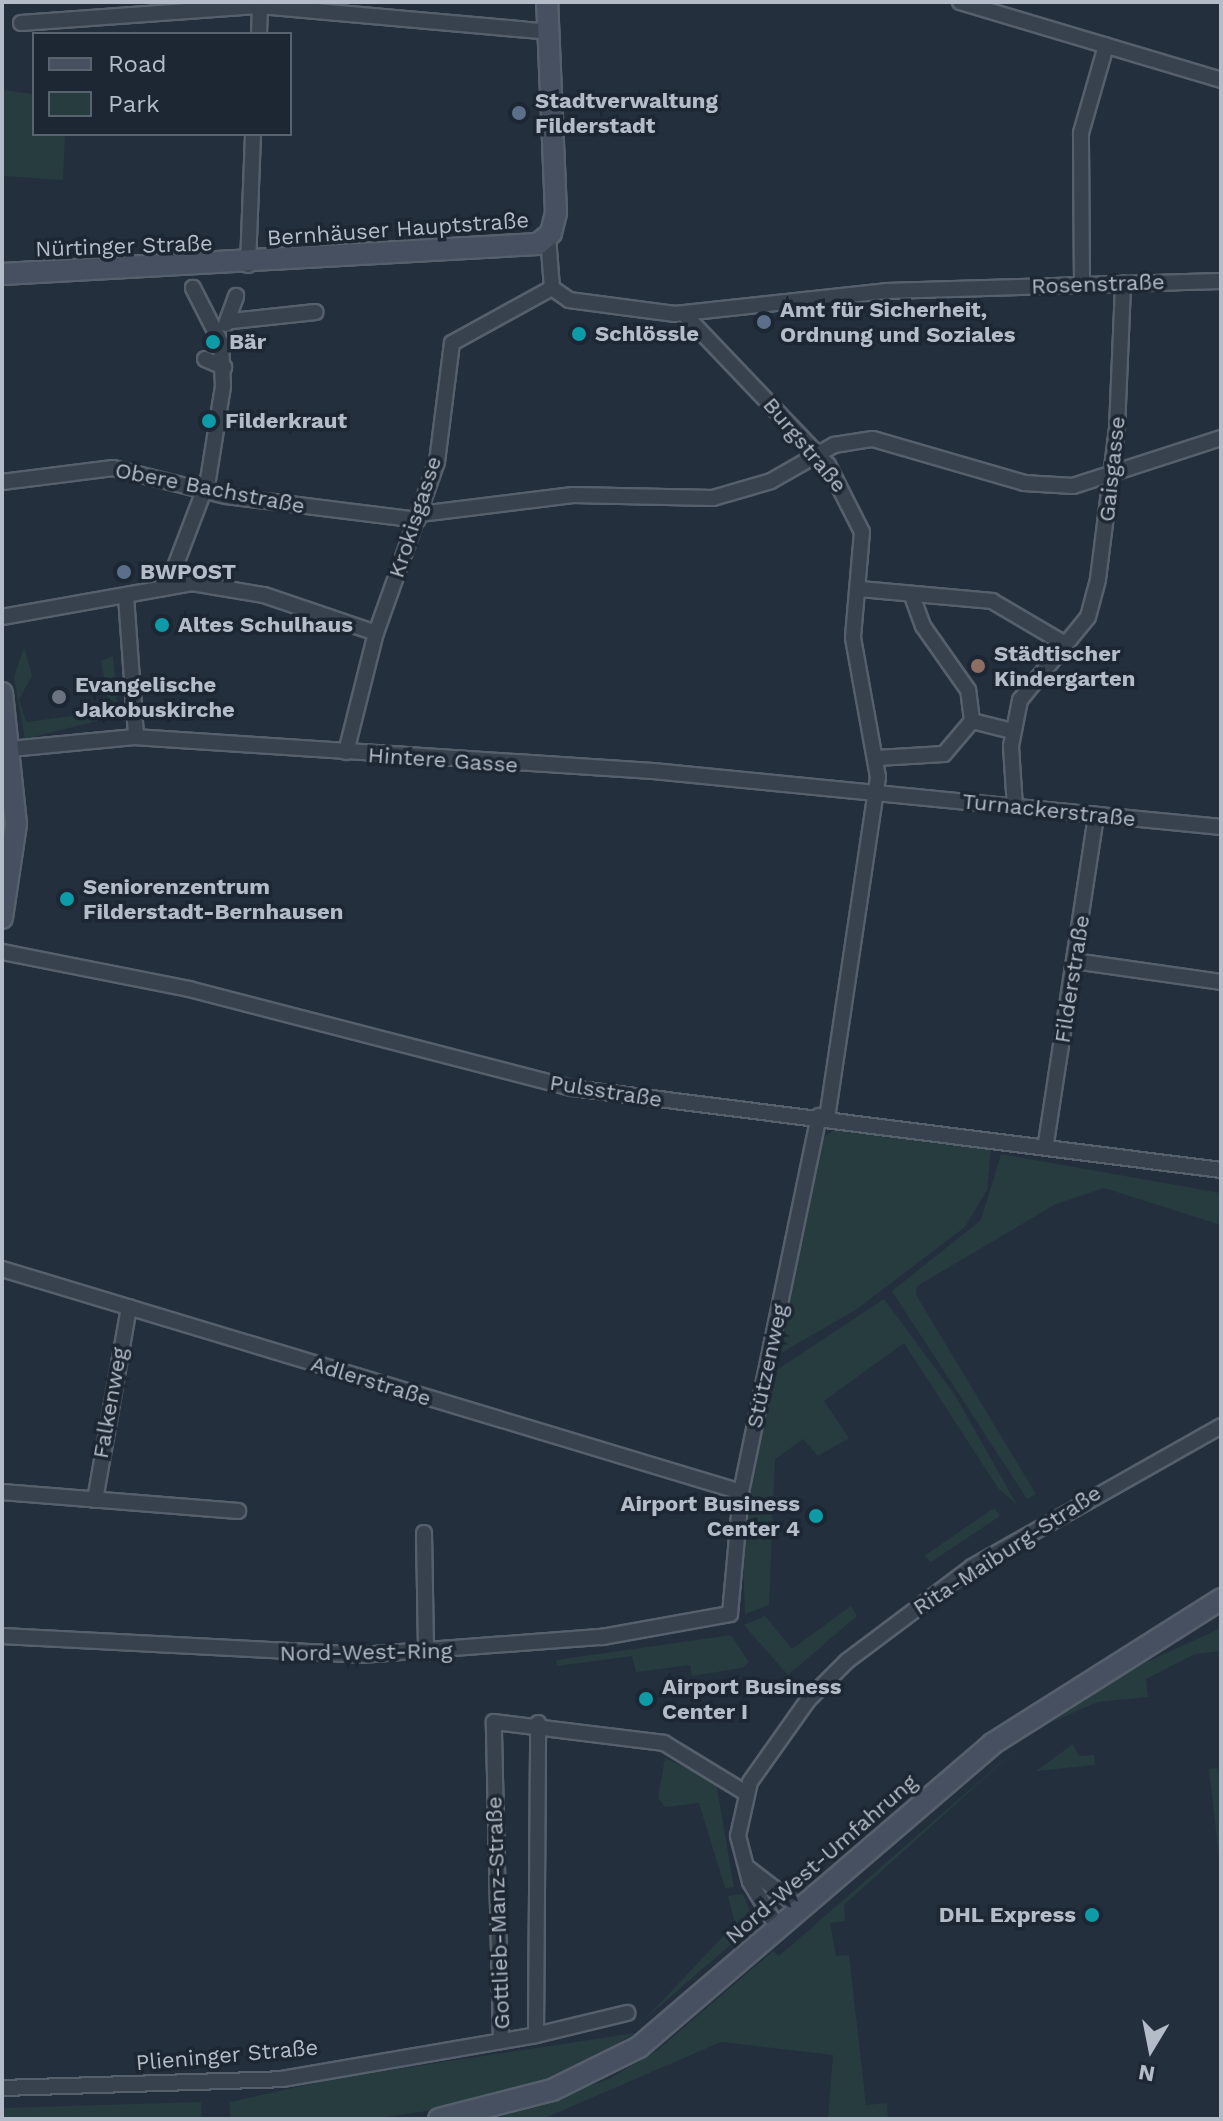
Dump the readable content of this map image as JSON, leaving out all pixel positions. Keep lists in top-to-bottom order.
{
  "streets": {
    "main road": ["Bernhäuser Hauptstraße", "Nürtinger Straße", "Nord-West-Umfahrung"],
    "street": [
      "Rosenstraße",
      "Burgstraße",
      "Gaisgasse",
      "Obere Bachstraße",
      "Krokisgasse",
      "Hintere Gasse",
      "Turnackerstraße",
      "Filderstraße",
      "Pulsstraße",
      "Stützenweg",
      "Adlerstraße",
      "Falkenweg",
      "Rita-Maiburg-Straße",
      "Nord-West-Ring",
      "Gottlieb-Manz-Straße",
      "Plieninger Straße"
    ]
  },
  "crossings": [
    ["Bernhäuser Hauptstraße", "Nürtinger Straße"],
    ["Rosenstraße", "Burgstraße"],
    ["Rosenstraße", "Gaisgasse"],
    ["Rosenstraße", "Krokisgasse"],
    ["Burgstraße", "Obere Bachstraße"],
    ["Burgstraße", "Hintere Gasse"],
    ["Burgstraße", "Turnackerstraße"],
    ["Burgstraße", "Stützenweg"],
    ["Gaisgasse", "Obere Bachstraße"],
    ["Obere Bachstraße", "Krokisgasse"],
    ["Krokisgasse", "Hintere Gasse"],
    ["Hintere Gasse", "Turnackerstraße"],
    ["Hintere Gasse", "Stützenweg"],
    ["Turnackerstraße", "Filderstraße"],
    ["Turnackerstraße", "Stützenweg"],
    ["Filderstraße", "Pulsstraße"],
    ["Pulsstraße", "Stützenweg"],
    ["Stützenweg", "Adlerstraße"],
    ["Stützenweg", "Nord-West-Ring"],
    ["Adlerstraße", "Falkenweg"],
    ["Rita-Maiburg-Straße", "Nord-West-Umfahrung"],
    ["Rita-Maiburg-Straße", "Gottlieb-Manz-Straße"],
    ["Gottlieb-Manz-Straße", "Plieninger Straße"]
  ],
  "places": [
    "Stadtverwaltung Filderstadt",
    "Amt für Sicherheit, Ordnung und Soziales",
    "Schlössle",
    "Bär",
    "Filderkraut",
    "BWPOST",
    "Altes Schulhaus",
    "Städtischer Kindergarten",
    "Evangelische Jakobuskirche",
    "Seniorenzentrum Filderstadt-Bernhausen",
    "Airport Business Center 4",
    "Airport Business Center I",
    "DHL Express"
  ],
  "legend": ["Road", "Park"],
  "north": "bottom"
}
